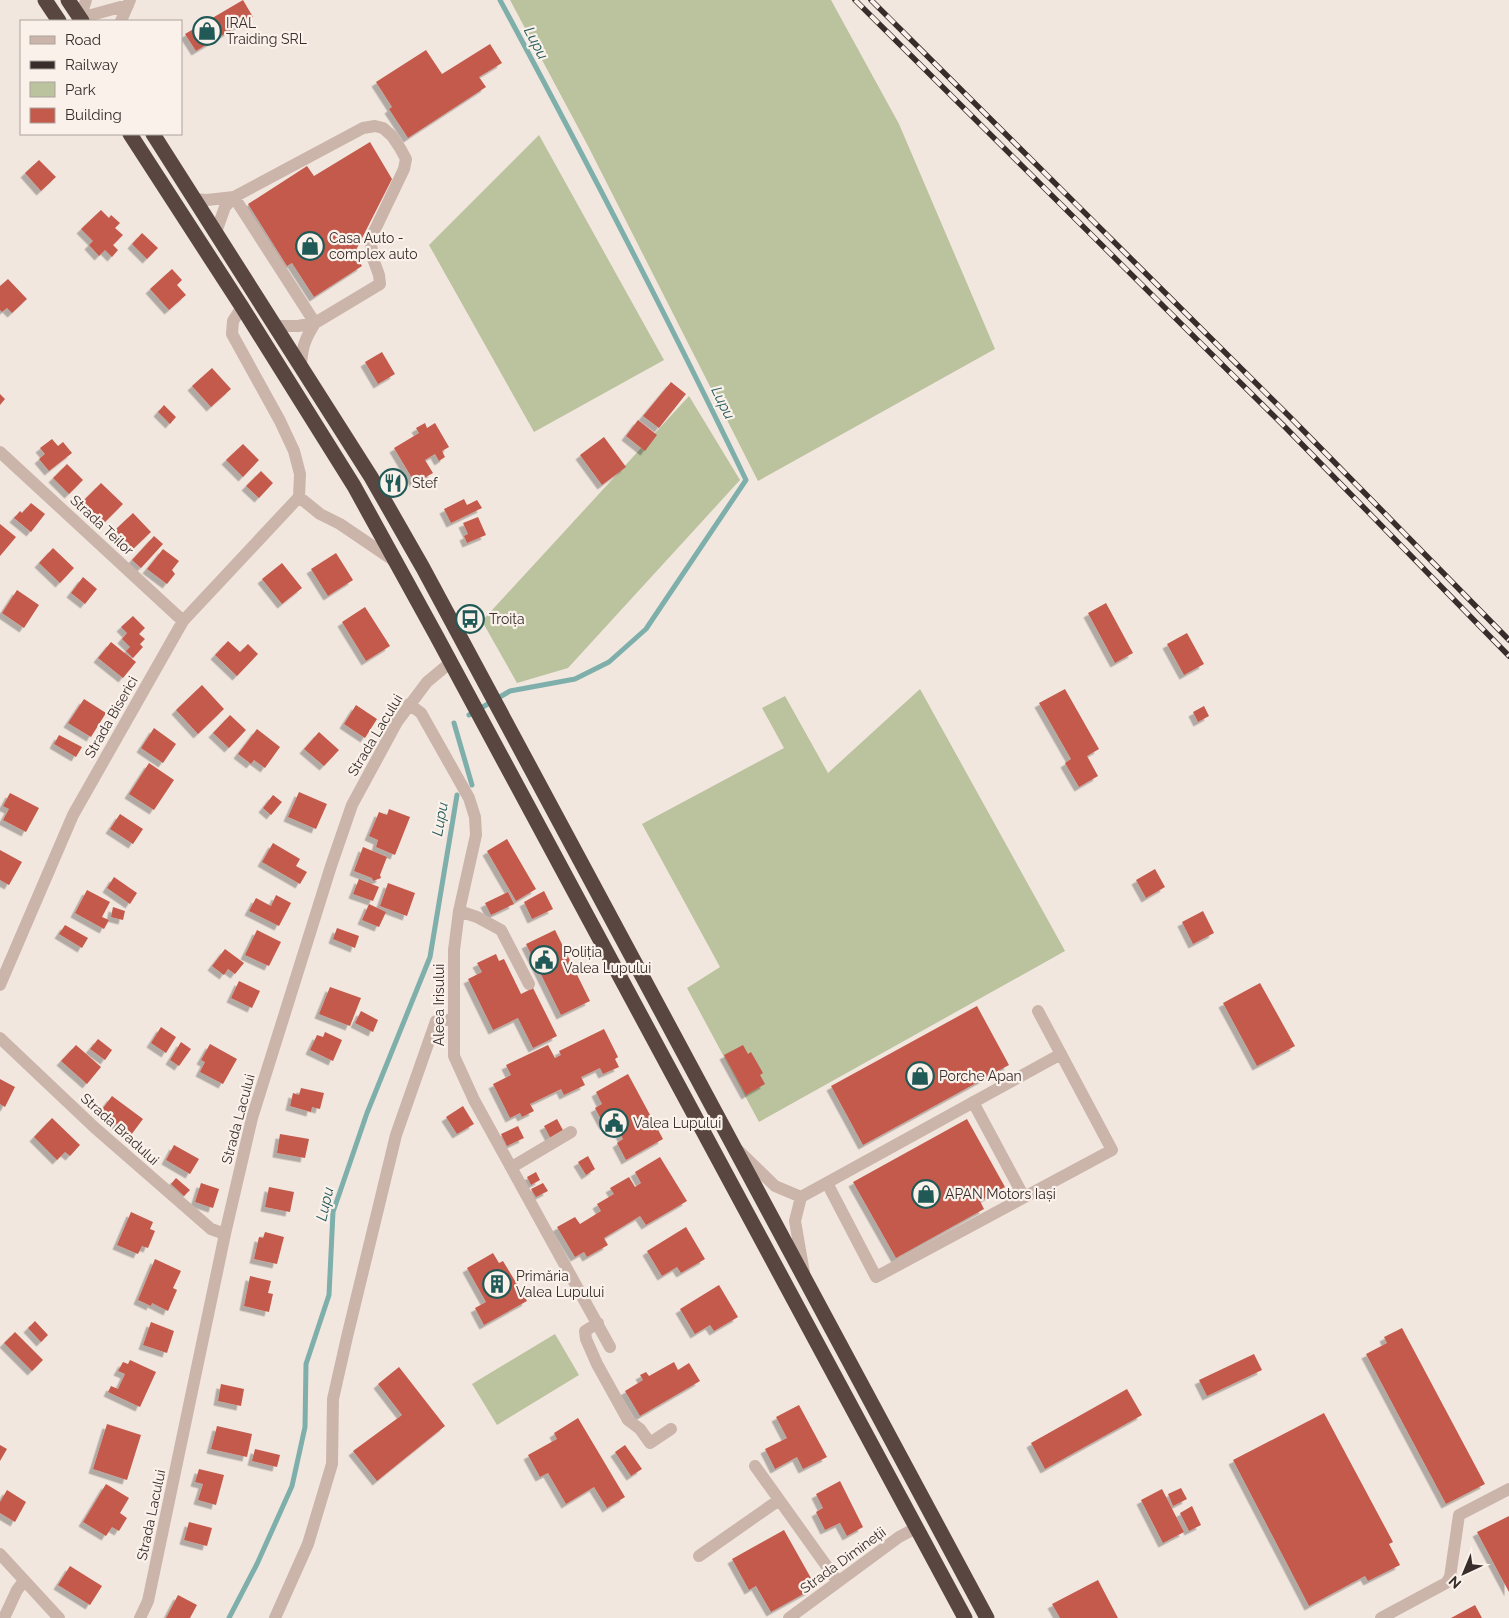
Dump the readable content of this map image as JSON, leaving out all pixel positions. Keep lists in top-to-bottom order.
{
  "streets": {
    "street": [
      "Strada Teilor",
      "Strada Biserici",
      "Strada Lacului",
      "Aleea Irisului",
      "Strada Bradului",
      "Strada Dimineții"
    ]
  },
  "crossings": [
    ["Strada Teilor", "Strada Biserici"],
    ["Strada Lacului", "Aleea Irisului"],
    ["Strada Lacului", "Strada Bradului"]
  ],
  "water": ["Lupu"],
  "places": {
    "shop": [
      "IRAL Traiding SRL",
      "Casa Auto - complex auto",
      "Porche Apan",
      "APAN Motors Iași"
    ],
    "restaurant": ["Stef"],
    "bus stop": ["Troița"],
    "public building": ["Poliția Valea Lupului", "Valea Lupului"],
    "building": ["Primăria Valea Lupului"]
  },
  "legend": [
    "Road",
    "Railway",
    "Park",
    "Building"
  ],
  "north": "bottom left"
}
